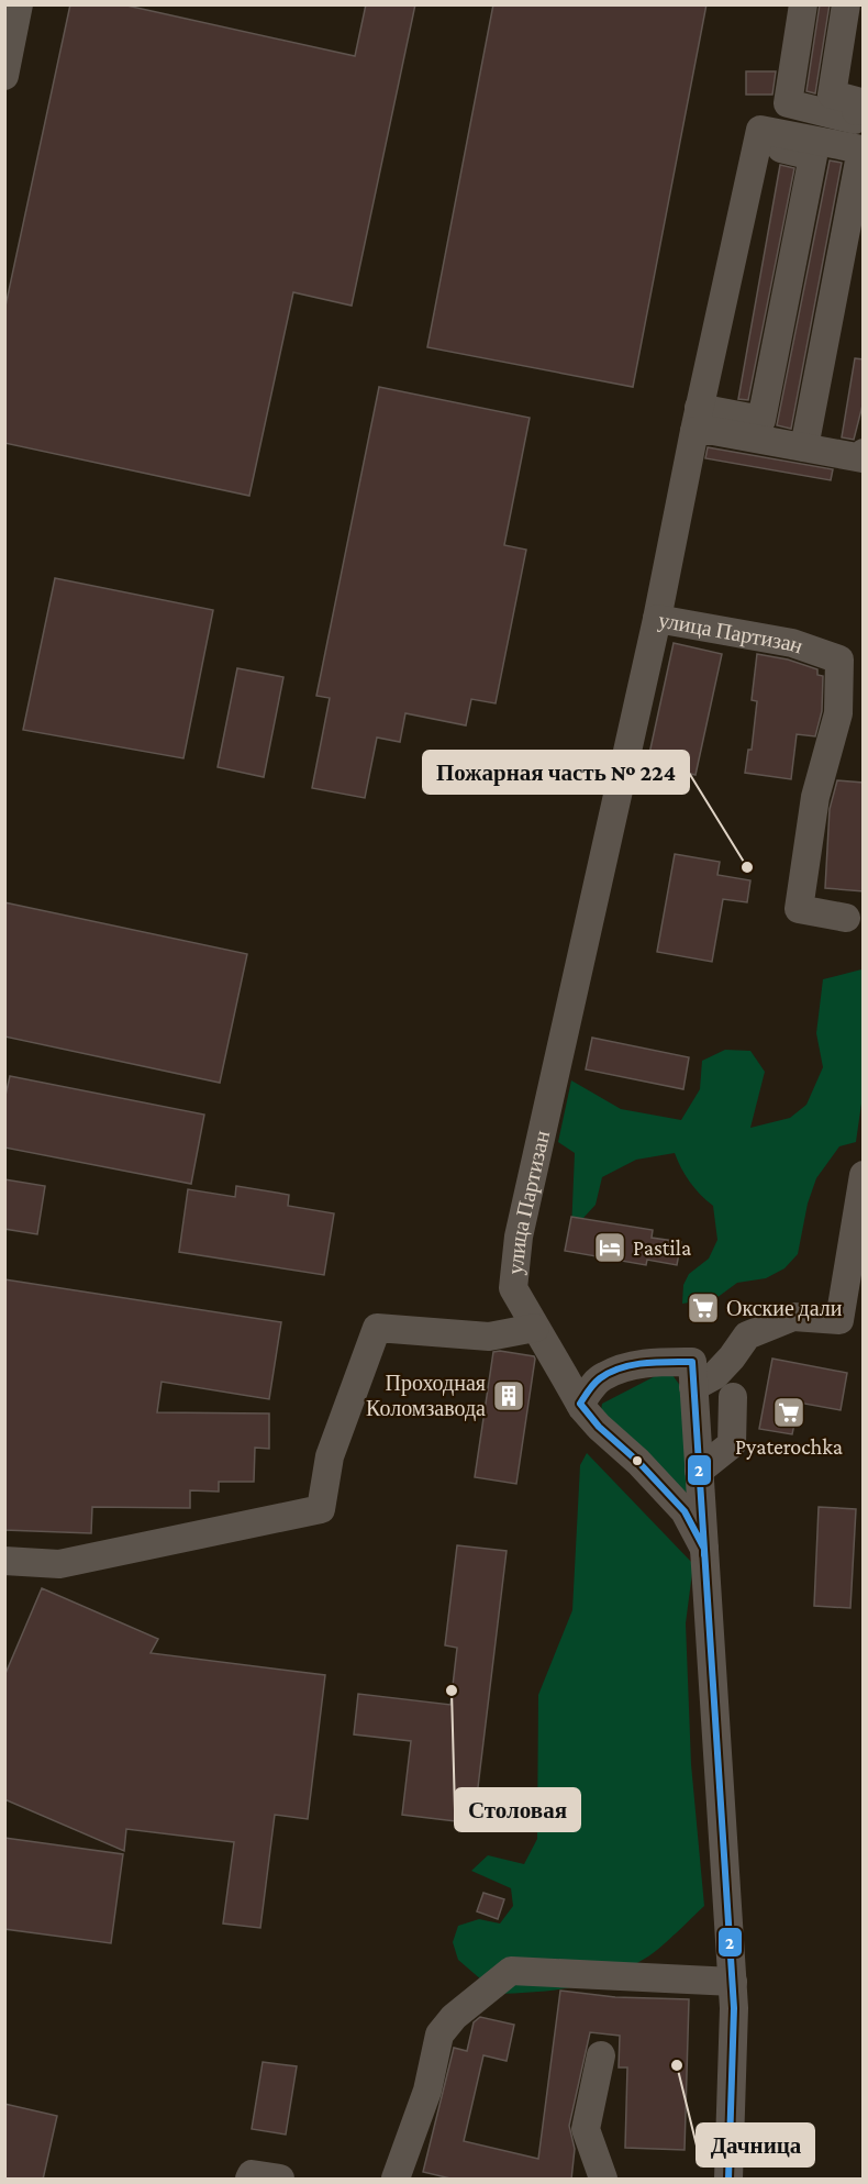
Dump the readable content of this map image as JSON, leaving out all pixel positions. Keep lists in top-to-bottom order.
{
  "streets": {
    "street": ["улица Партизан"]
  },
  "places": {
    "other": ["Пожарная часть № 224", "Столовая", "Дачница"],
    "hotel": ["Pastila"],
    "supermarket": ["Окские дали", "Pyaterochka"],
    "building": ["Проходная Коломзавода"]
  },
  "lines": ["transit line 2"]
}
